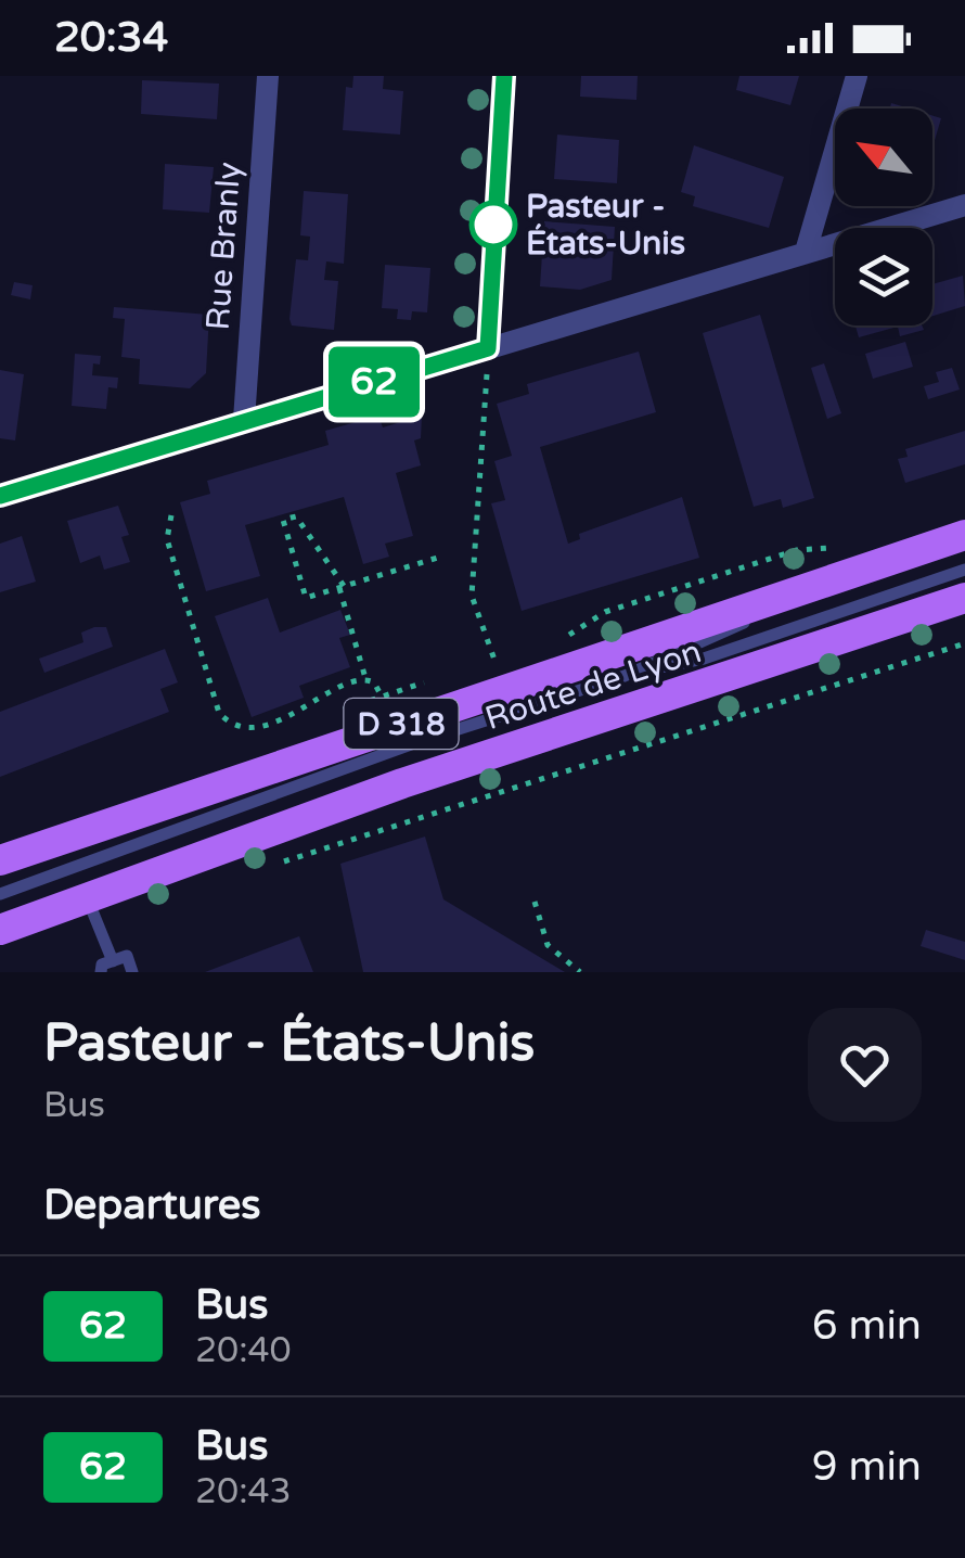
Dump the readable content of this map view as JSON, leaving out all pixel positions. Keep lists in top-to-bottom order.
{
  "streets": {
    "main road": ["Route de Lyon", "D 318"],
    "street": ["Rue Branly"]
  },
  "places": ["Pasteur - États-Unis"],
  "lines": ["bus line 62"],
  "north": "top left",
  "page": {
    "status": "20:34",
    "on_map": "62",
    "heading": [
      ["Pasteur - États-Unis", "Bus"],
      "Departures"
    ],
    "list": [
      {
        "mark": "62",
        "name": "Bus",
        "note": "20:40",
        "value": "6 min"
      },
      {
        "mark": "62",
        "name": "Bus",
        "note": "20:43",
        "value": "9 min"
      }
    ]
  }
}
